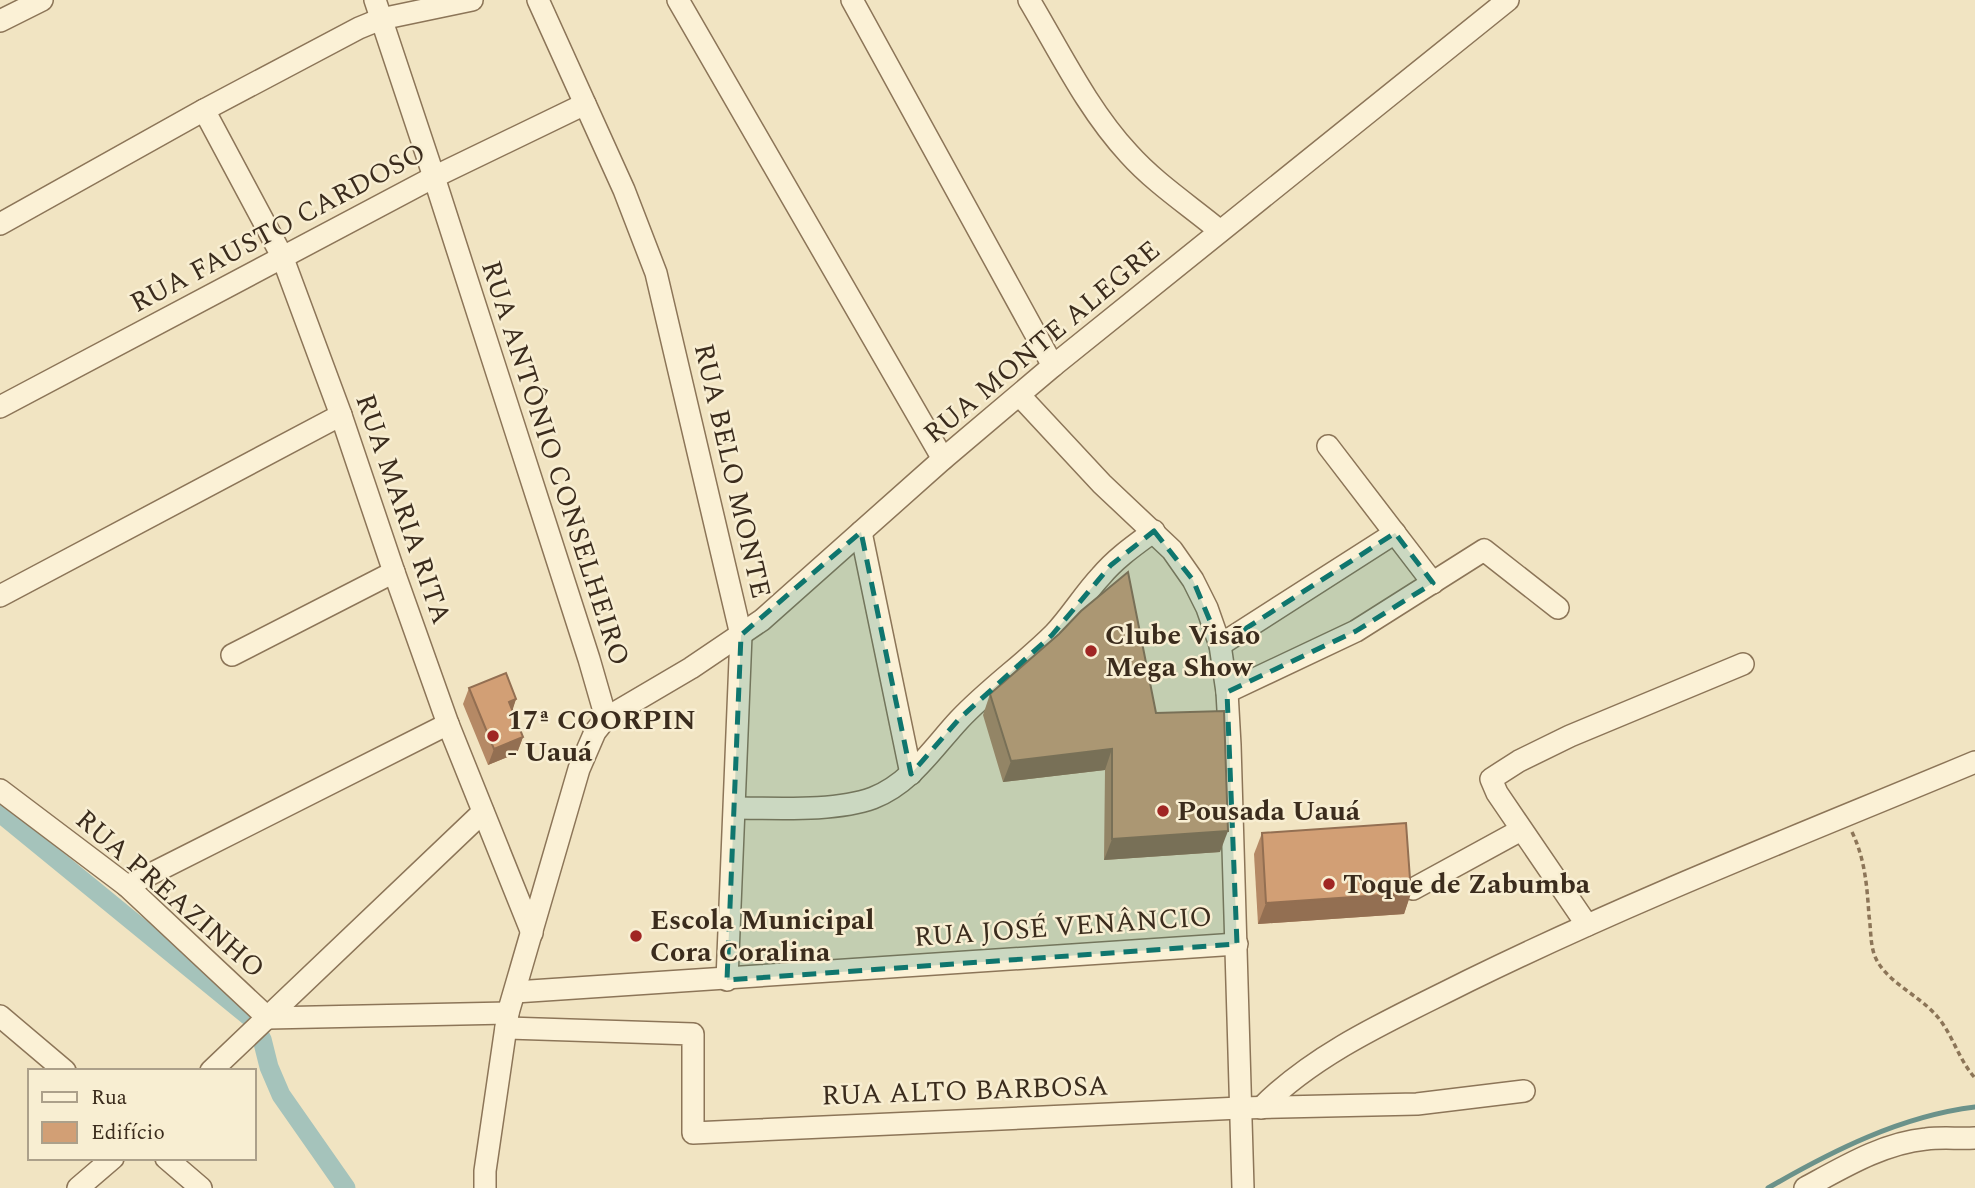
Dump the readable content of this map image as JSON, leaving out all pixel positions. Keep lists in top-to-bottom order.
{
  "streets": {
    "street": [
      "RUA FAUSTO CARDOSO",
      "RUA MONTE ALEGRE",
      "RUA ANTÔNIO CONSELHEIRO",
      "RUA BELO MONTE",
      "RUA MARIA RITA",
      "RUA PREAZINHO",
      "RUA JOSÉ VENÂNCIO",
      "RUA ALTO BARBOSA"
    ]
  },
  "crossings": [
    ["RUA FAUSTO CARDOSO", "RUA ANTÔNIO CONSELHEIRO"],
    ["RUA FAUSTO CARDOSO", "RUA BELO MONTE"],
    ["RUA FAUSTO CARDOSO", "RUA MARIA RITA"],
    ["RUA MONTE ALEGRE", "RUA ANTÔNIO CONSELHEIRO"],
    ["RUA MONTE ALEGRE", "RUA BELO MONTE"],
    ["RUA BELO MONTE", "RUA JOSÉ VENÂNCIO"]
  ],
  "places": [
    "Clube Visão Mega Show",
    "17ª COORPIN - Uauá",
    "Pousada Uauá",
    "Toque de Zabumba",
    "Escola Municipal Cora Coralina"
  ],
  "legend": ["Rua", "Edifício"]
}
